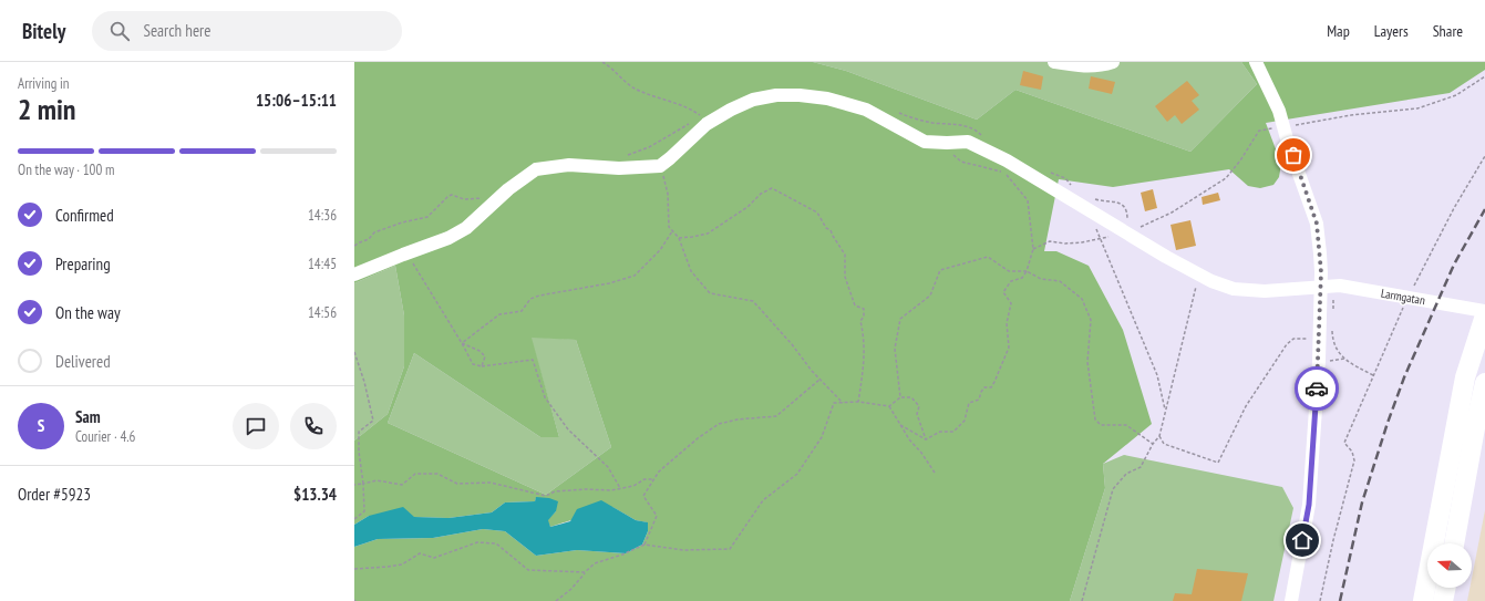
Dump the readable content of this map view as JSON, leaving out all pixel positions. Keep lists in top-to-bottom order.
{
  "streets": {
    "street": ["Larmgatan"]
  },
  "north": "left",
  "page": {
    "header": "Bitely",
    "search": "Search here",
    "nav": ["Map", "Layers", "Share"],
    "heading": ["2 min", "Arriving in", "15:06–15:11"],
    "panel": [
      "Sam",
      "Courier · 4.6",
      "Order #5923",
      "$13.34"
    ],
    "bar": "On the way · 100 m",
    "list": [
      ["Confirmed", "14:36"],
      ["Preparing", "14:45"],
      ["On the way", "14:56"],
      "Delivered"
    ],
    "round": "S"
  }
}
